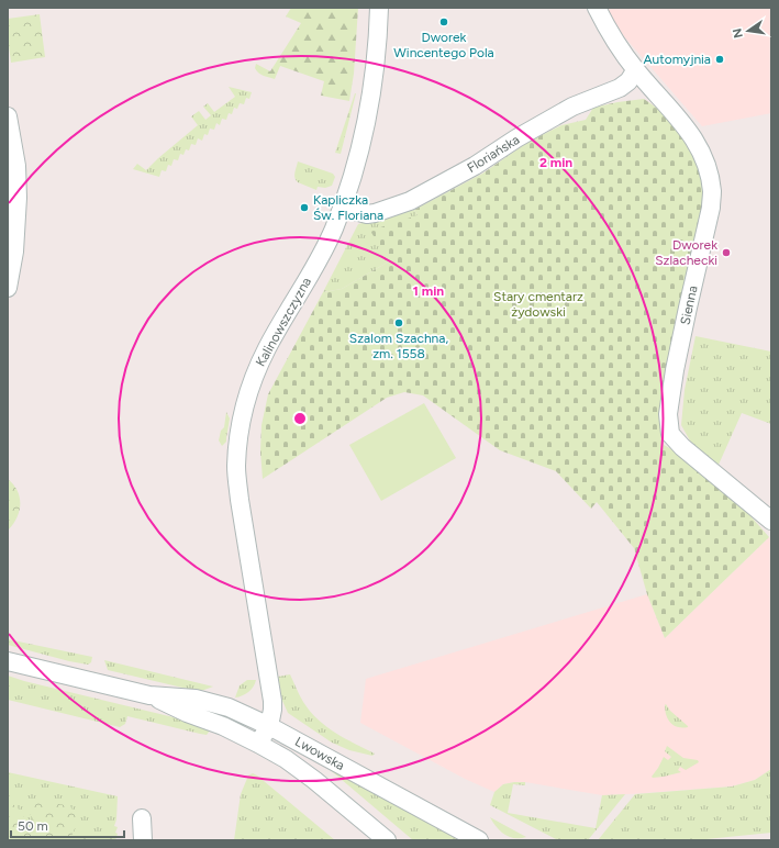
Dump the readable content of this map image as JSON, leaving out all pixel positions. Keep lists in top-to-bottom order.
{
  "streets": {
    "street": [
      "Floriańska",
      "Sienna",
      "Kalinowszczyzna",
      "Lwowska"
    ]
  },
  "crossings": [
    ["Floriańska", "Sienna"],
    ["Floriańska", "Kalinowszczyzna"],
    ["Kalinowszczyzna", "Lwowska"]
  ],
  "parks": ["Stary cmentarz żydowski"],
  "places": [
    "Dworek Wincentego Pola",
    "Automyjnia",
    "Kapliczka Św. Floriana",
    "Dworek Szlachecki",
    "Szalom Szachna, zm. 1558"
  ],
  "scale_bar": "50 m",
  "north": "left",
  "rings": ["2 min", "1 min"]
}
